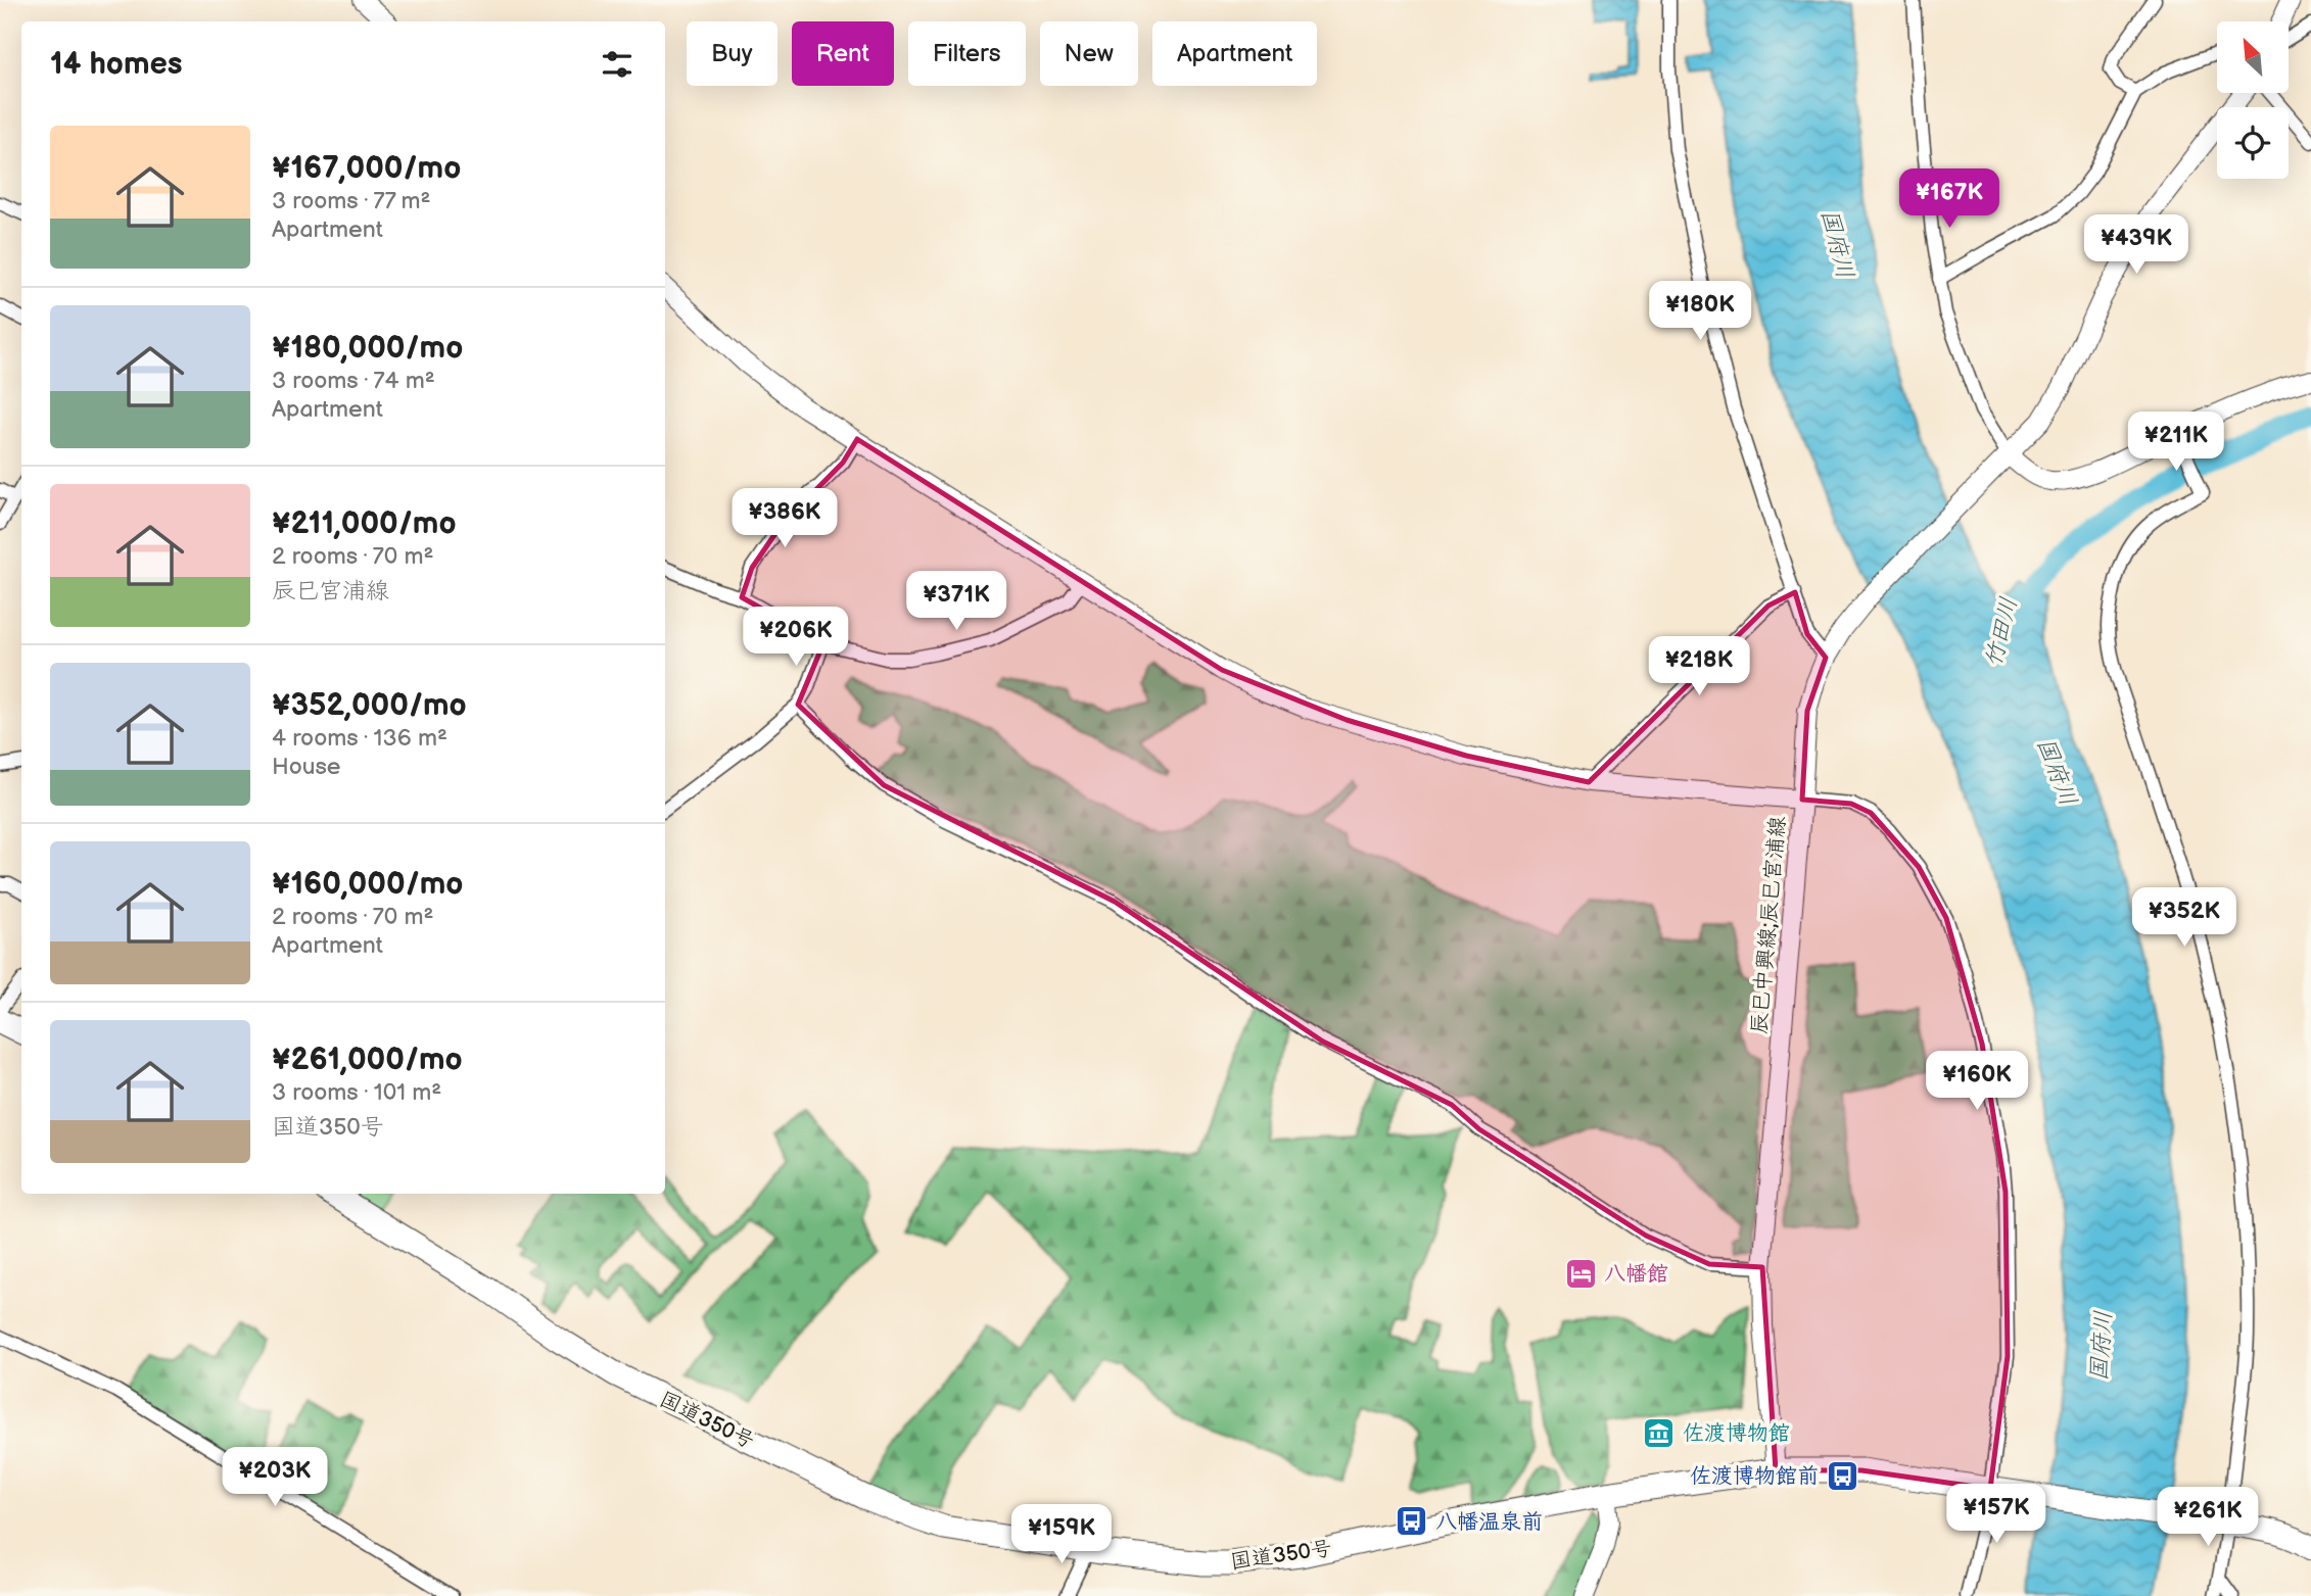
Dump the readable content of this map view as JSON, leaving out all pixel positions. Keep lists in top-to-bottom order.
{
  "streets": {
    "highway": ["国道350号"],
    "main road": ["辰巳中興線;辰巳宮浦線"]
  },
  "crossings": [
    ["辰巳中興線;辰巳宮浦線", "国道350号"]
  ],
  "water": ["国府川", "竹田川"],
  "places": {
    "hotel": ["八幡館"],
    "museum": ["佐渡博物館"],
    "bus stop": ["佐渡博物館前", "八幡温泉前"]
  },
  "north": "top left",
  "page": {
    "chip": [
      "Buy",
      "Rent",
      "Filters",
      "New",
      "Apartment"
    ],
    "heading": "14 homes",
    "list": [
      {
        "name": "¥167,000/mo",
        "note": "3 rooms · 77 m² · Apartment"
      },
      {
        "name": "¥180,000/mo",
        "note": "3 rooms · 74 m² · Apartment"
      },
      {
        "name": "¥211,000/mo",
        "note": "2 rooms · 70 m² · 辰巳宮浦線"
      },
      {
        "name": "¥352,000/mo",
        "note": "4 rooms · 136 m² · House"
      },
      {
        "name": "¥160,000/mo",
        "note": "2 rooms · 70 m² · Apartment"
      },
      {
        "name": "¥261,000/mo",
        "note": "3 rooms · 101 m² · 国道350号"
      }
    ],
    "price": [
      "¥167K",
      "¥439K",
      "¥180K",
      "¥211K",
      "¥386K",
      "¥371K",
      "¥206K",
      "¥218K",
      "¥352K",
      "¥160K",
      "¥203K",
      "¥157K",
      "¥261K",
      "¥159K"
    ]
  }
}
